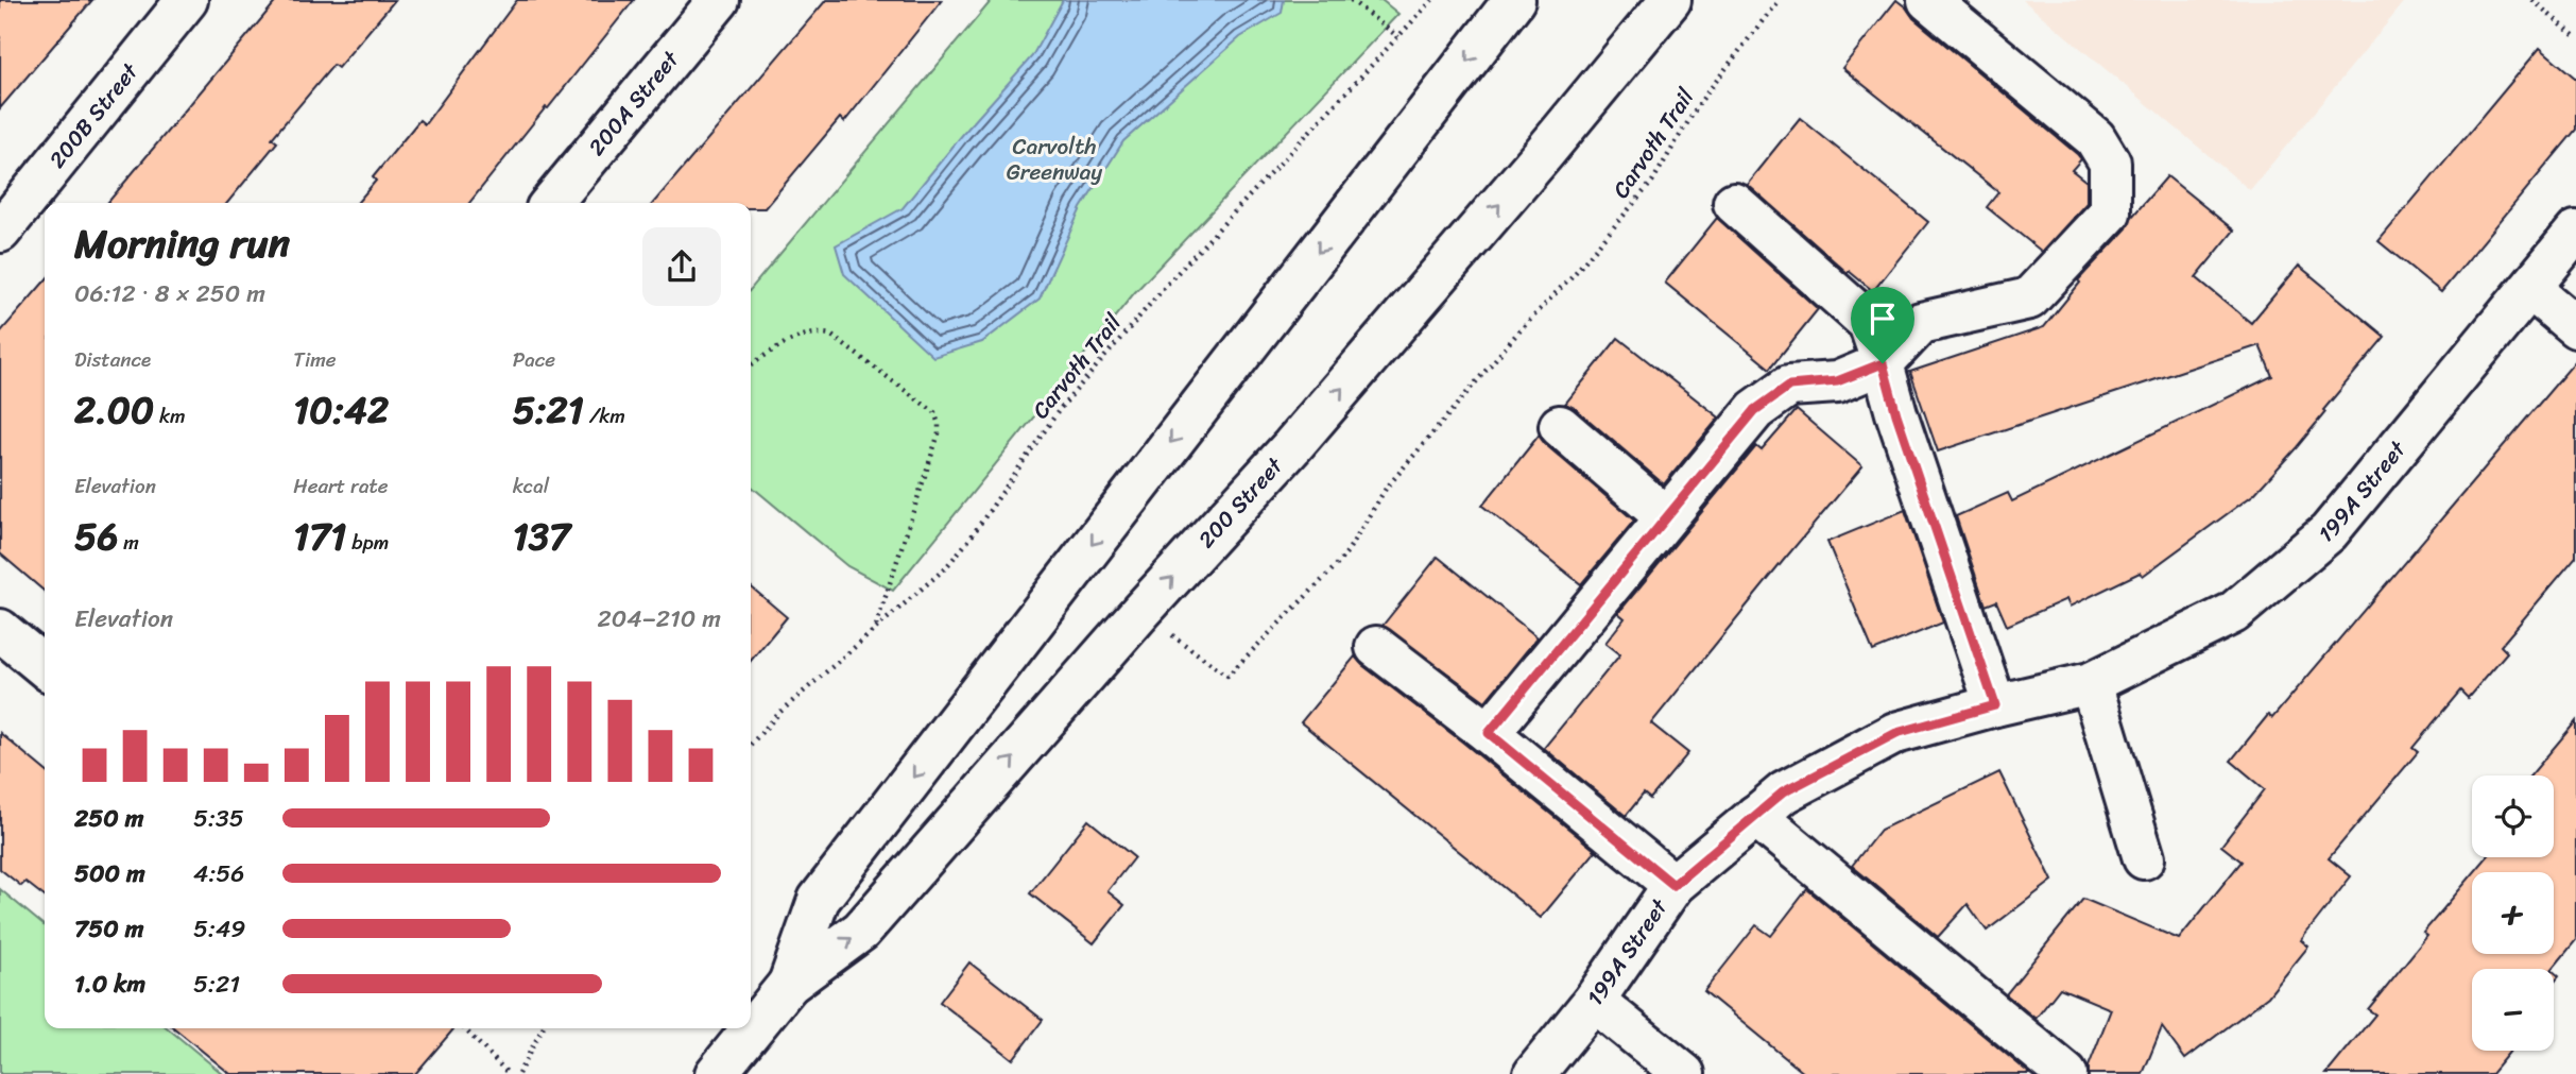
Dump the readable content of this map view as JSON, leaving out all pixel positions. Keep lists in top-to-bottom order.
{
  "streets": {
    "main road": [
      "200A Street",
      "200B Street",
      "199A Street",
      "200 Street"
    ],
    "path": ["Carvoth Trail"]
  },
  "parks": ["Carvolth Greenway"],
  "page": {
    "heading": ["Morning run", "06:12 · 8 × 250 m"],
    "stats": [
      ["Distance", "2.00 km"],
      ["Time", "10:42"],
      ["Pace", "5:21 /km"],
      ["Elevation", "56 m"],
      ["Heart rate", "171 bpm"],
      ["kcal", "137"]
    ],
    "chart": ["Elevation", "204–210 m"],
    "map_buttons": ["+", "−"],
    "list": [
      {
        "name": "250 m",
        "note": "5:35"
      },
      {
        "name": "500 m",
        "note": "4:56"
      },
      {
        "name": "750 m",
        "note": "5:49"
      },
      {
        "name": "1.0 km",
        "note": "5:21"
      }
    ]
  }
}
